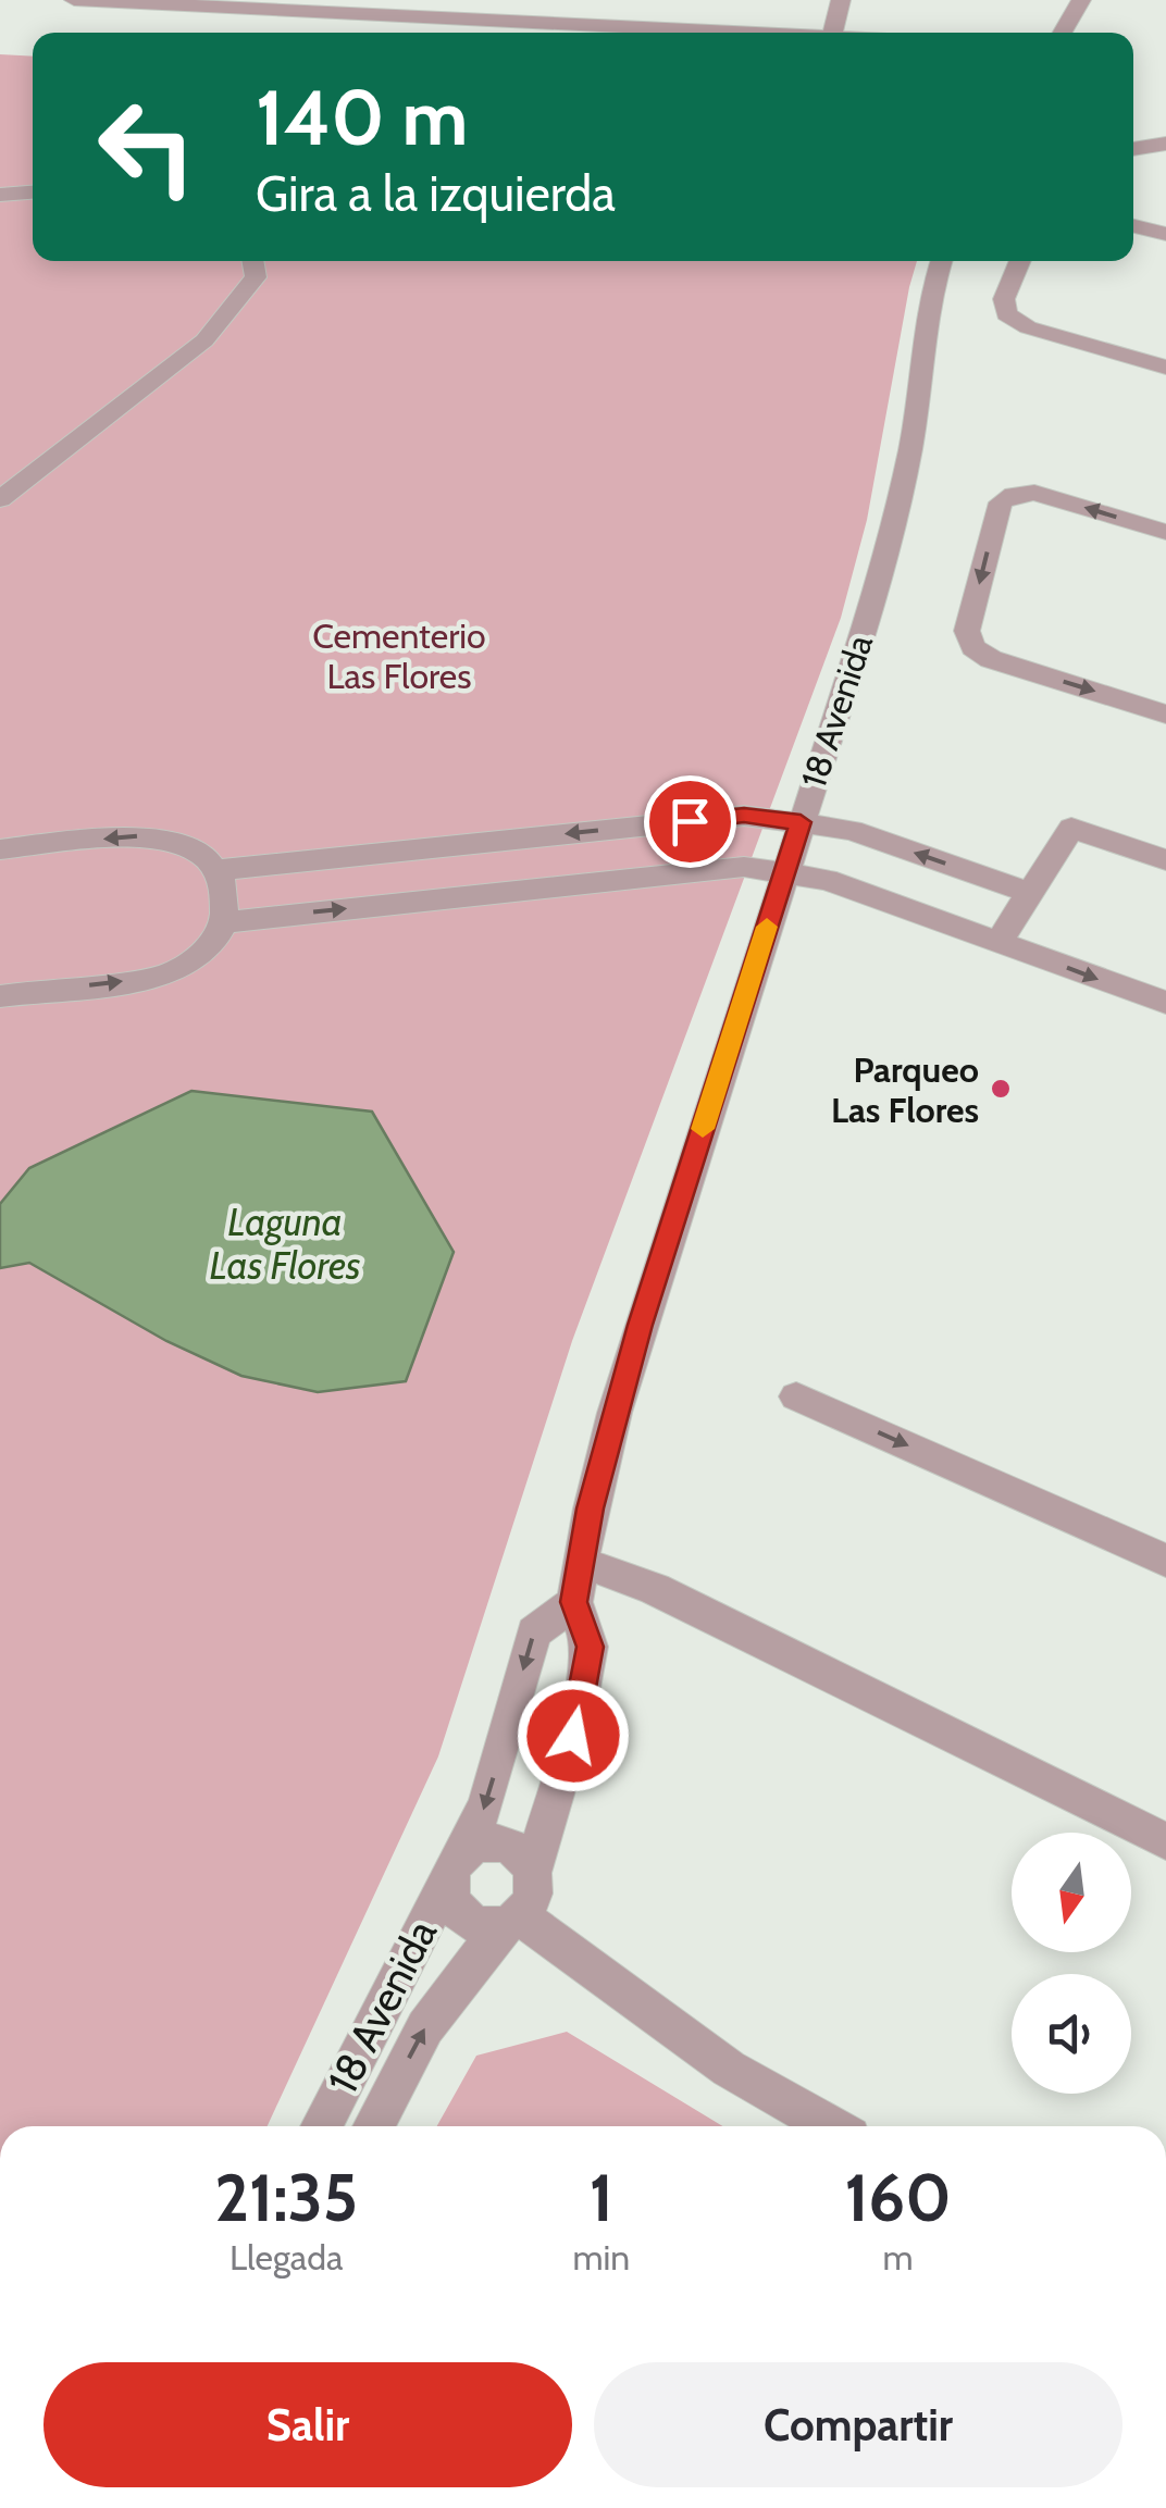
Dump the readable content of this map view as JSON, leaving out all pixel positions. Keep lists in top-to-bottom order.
{
  "streets": {
    "street": ["18 Avenida"]
  },
  "water": ["Laguna Las Flores"],
  "parks": ["Cementerio Las Flores"],
  "places": ["Parqueo Las Flores"],
  "north": "bottom",
  "page": {
    "turn": ["140 m", "Gira a la izquierda"],
    "eta": [
      "21:35",
      "Llegada",
      "1",
      "min",
      "160",
      "m"
    ],
    "buttons": ["Salir", "Compartir"]
  }
}
